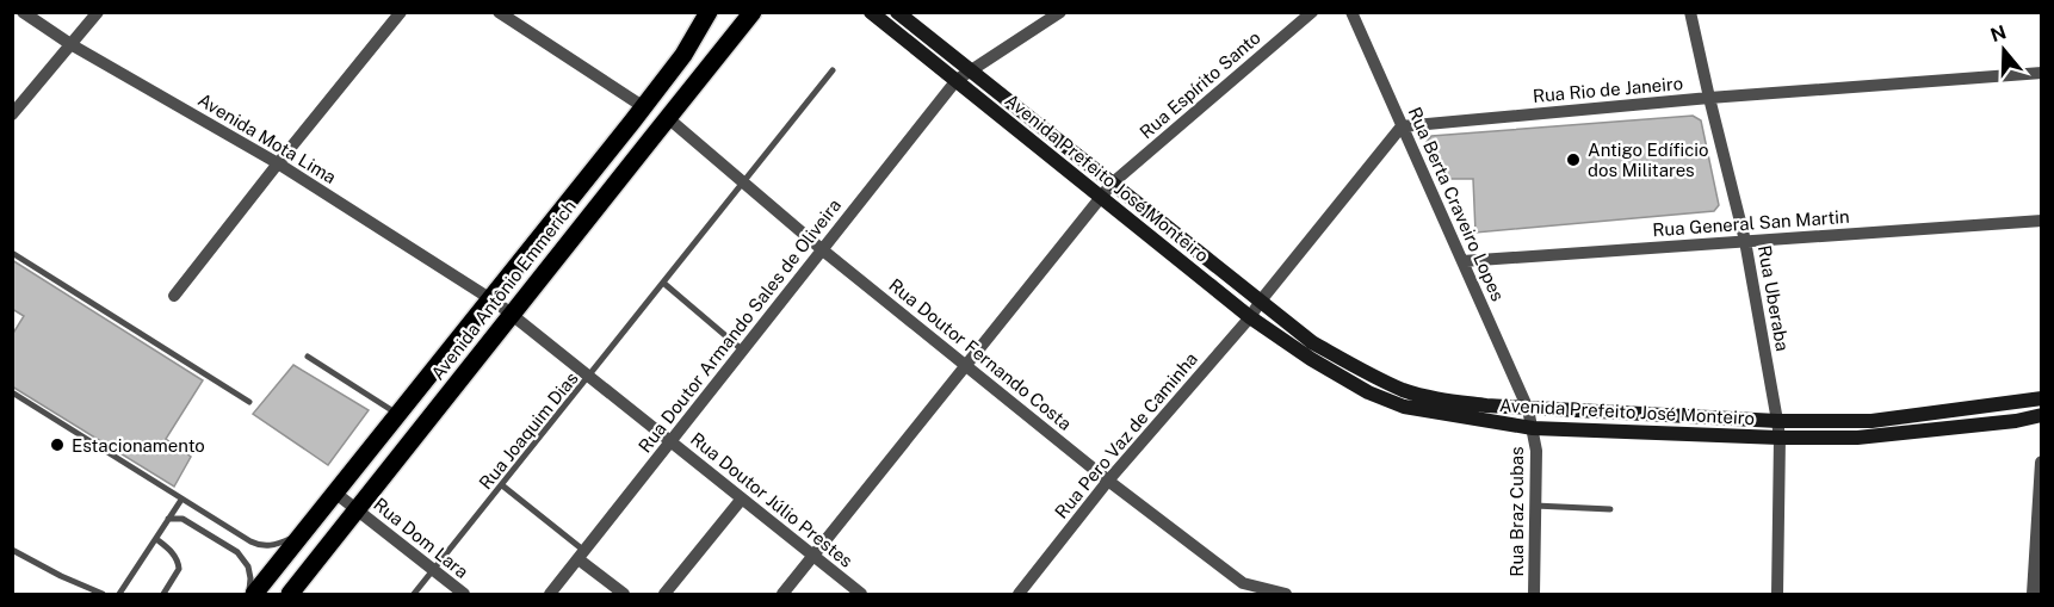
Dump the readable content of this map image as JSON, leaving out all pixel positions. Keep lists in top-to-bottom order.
{
  "streets": {
    "main road": ["Avenida Prefeito José Monteiro", "Avenida Antônio Emmerich"],
    "street": [
      "Rua Espírito Santo",
      "Rua Rio de Janeiro",
      "Avenida Mota Lima",
      "Rua Berta Craveiro Lopes",
      "Rua General San Martin",
      "Rua Uberaba",
      "Rua Doutor Armando Sales de Oliveira",
      "Rua Doutor Fernando Costa",
      "Rua Pero Vaz de Caminha",
      "Rua Doutor Júlio Prestes",
      "Rua Braz Cubas",
      "Rua Dom Lara"
    ],
    "lane": ["Rua Joaquim Dias"]
  },
  "crossings": [
    ["Rua Espírito Santo", "Avenida Prefeito José Monteiro"],
    ["Rua Espírito Santo", "Rua Doutor Fernando Costa"],
    ["Rua Espírito Santo", "Rua Doutor Júlio Prestes"],
    ["Rua Rio de Janeiro", "Rua Berta Craveiro Lopes"],
    ["Rua Rio de Janeiro", "Rua Uberaba"],
    ["Avenida Mota Lima", "Avenida Antônio Emmerich"],
    ["Avenida Mota Lima", "Rua Doutor Júlio Prestes"],
    ["Avenida Prefeito José Monteiro", "Rua Berta Craveiro Lopes"],
    ["Avenida Prefeito José Monteiro", "Rua Uberaba"],
    ["Avenida Prefeito José Monteiro", "Rua Doutor Armando Sales de Oliveira"],
    ["Avenida Prefeito José Monteiro", "Rua Pero Vaz de Caminha"],
    ["Avenida Prefeito José Monteiro", "Rua Braz Cubas"],
    ["Rua Berta Craveiro Lopes", "Rua General San Martin"],
    ["Rua Berta Craveiro Lopes", "Rua Braz Cubas"],
    ["Rua General San Martin", "Rua Uberaba"],
    ["Avenida Antônio Emmerich", "Rua Doutor Fernando Costa"],
    ["Avenida Antônio Emmerich", "Rua Doutor Júlio Prestes"],
    ["Avenida Antônio Emmerich", "Rua Dom Lara"],
    ["Rua Doutor Armando Sales de Oliveira", "Rua Doutor Fernando Costa"],
    ["Rua Doutor Armando Sales de Oliveira", "Rua Doutor Júlio Prestes"],
    ["Rua Doutor Fernando Costa", "Rua Joaquim Dias"],
    ["Rua Doutor Fernando Costa", "Rua Pero Vaz de Caminha"],
    ["Rua Joaquim Dias", "Rua Doutor Júlio Prestes"],
    ["Rua Joaquim Dias", "Rua Dom Lara"]
  ],
  "places": ["Antigo Edíficio dos Militares", "Estacionamento"],
  "north": "top"
}
